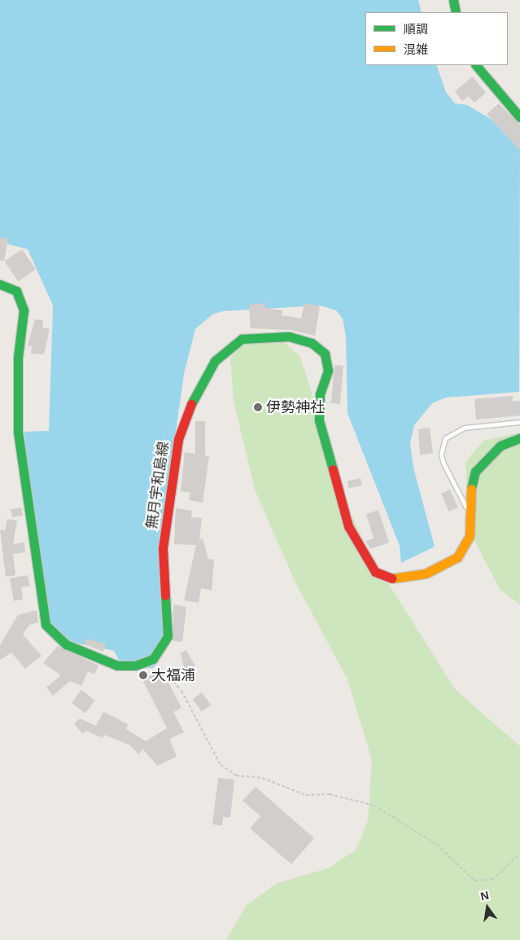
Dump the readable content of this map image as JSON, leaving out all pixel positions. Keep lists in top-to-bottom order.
{
  "streets": {
    "main road": ["無月宇和島線"]
  },
  "places": ["伊勢神社", "大福浦"],
  "legend": ["順調", "混雑"],
  "north": "top"
}
